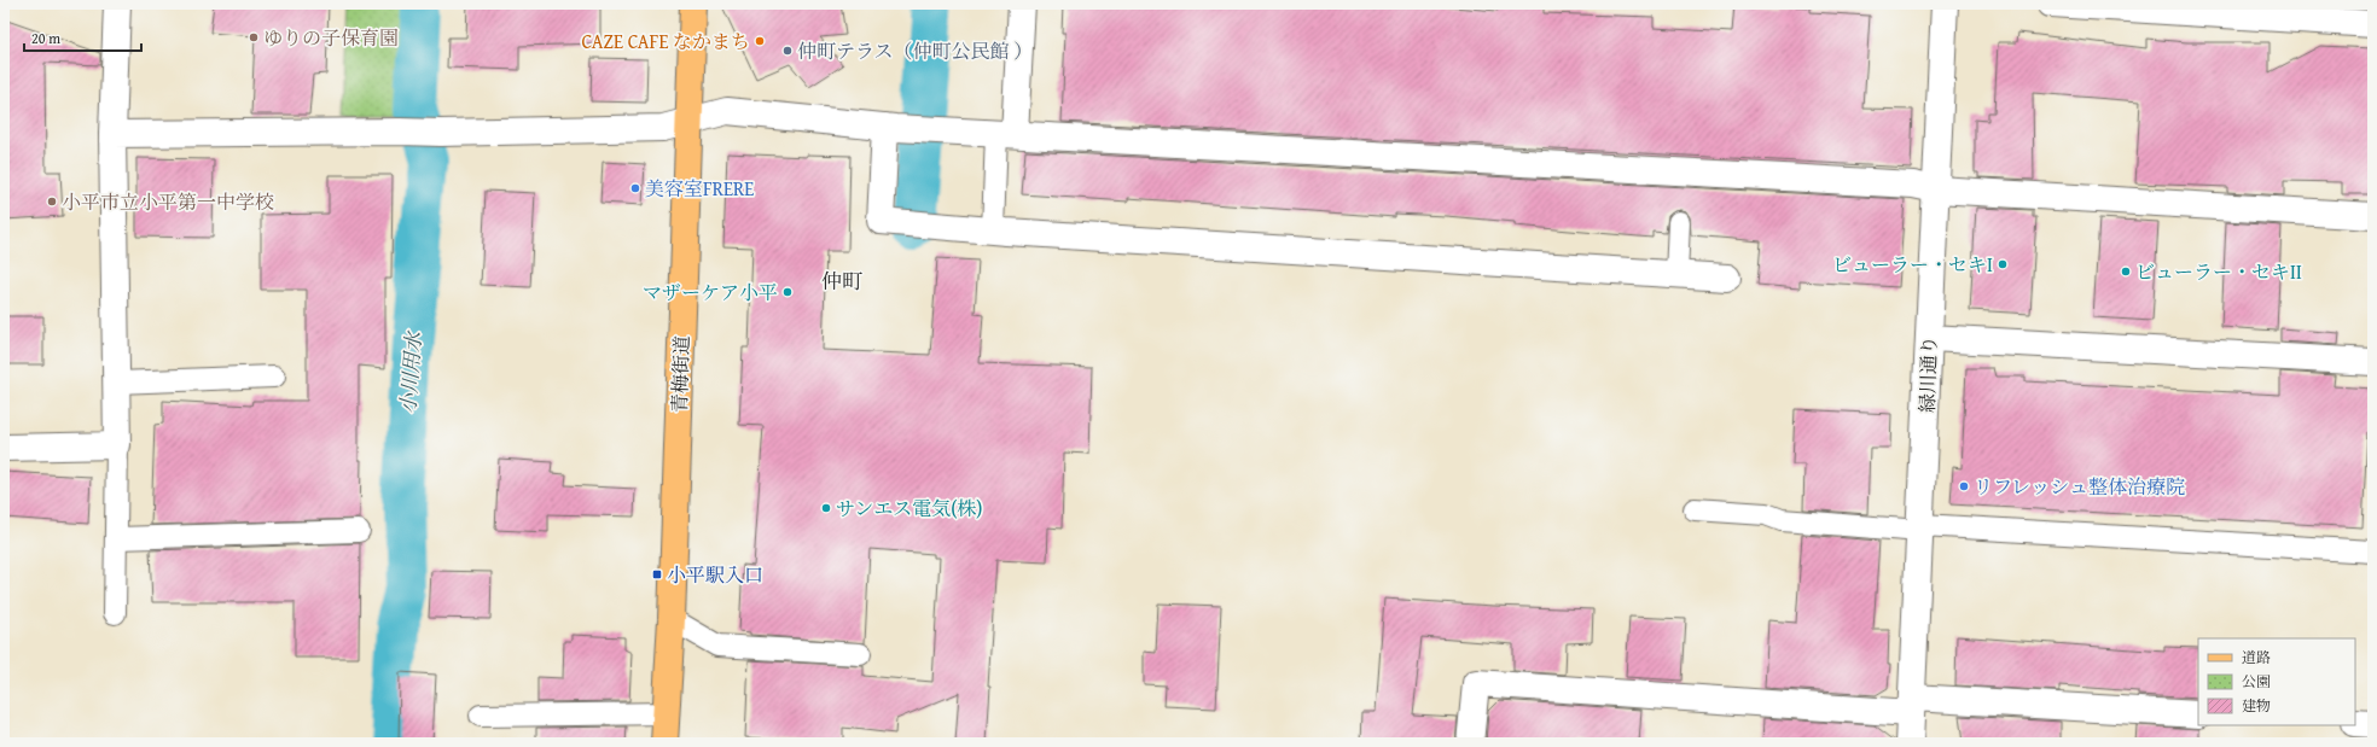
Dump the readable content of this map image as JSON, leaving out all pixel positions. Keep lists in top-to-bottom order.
{
  "streets": {
    "main road": ["青梅街道"],
    "street": ["緑川通り"]
  },
  "districts": ["仲町"],
  "water": ["小川用水"],
  "places": {
    "other": [
      "ゆりの子保育園",
      "CAZE CAFE なかまち",
      "仲町テラス（仲町公民館 ）",
      "美容室FRERE",
      "小平市立小平第一中学校",
      "ビューラー・セキⅠ",
      "ビューラー・セキⅡ",
      "マザーケア小平",
      "リフレッシュ整体治療院",
      "サンエス電気(株)"
    ],
    "transit": ["小平駅入口"]
  },
  "legend": ["道路", "公園", "建物"],
  "scale_bar": "20 m"
}
